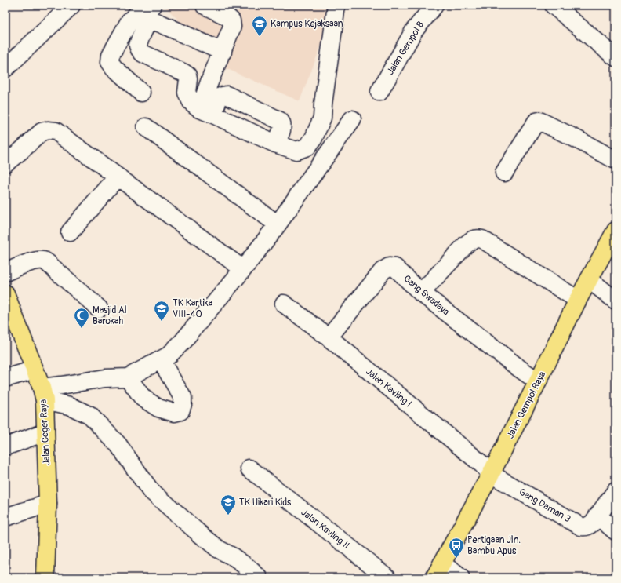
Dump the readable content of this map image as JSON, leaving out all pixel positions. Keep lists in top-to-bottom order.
{
  "streets": {
    "main road": ["Jalan Gempol Raya", "Jalan Ceger Raya"],
    "street": [
      "Jalan Gempol B",
      "Gang Swadaya",
      "Jalan Kavling I",
      "Gang Daman 3",
      "Jalan Kavling II"
    ]
  },
  "crossings": [
    ["Gang Swadaya", "Jalan Kavling I"],
    ["Gang Swadaya", "Jalan Gempol Raya"],
    ["Jalan Kavling I", "Jalan Gempol Raya"],
    ["Jalan Kavling I", "Gang Daman 3"],
    ["Jalan Gempol Raya", "Gang Daman 3"]
  ],
  "places": {
    "school or university": ["Kampus Kejaksaan", "TK Kartika VIII-40", "TK Hikari Kids"],
    "mosque": ["Masjid Al Barokah"],
    "bus stop": ["Pertigaan Jln. Bambu Apus"]
  }
}
